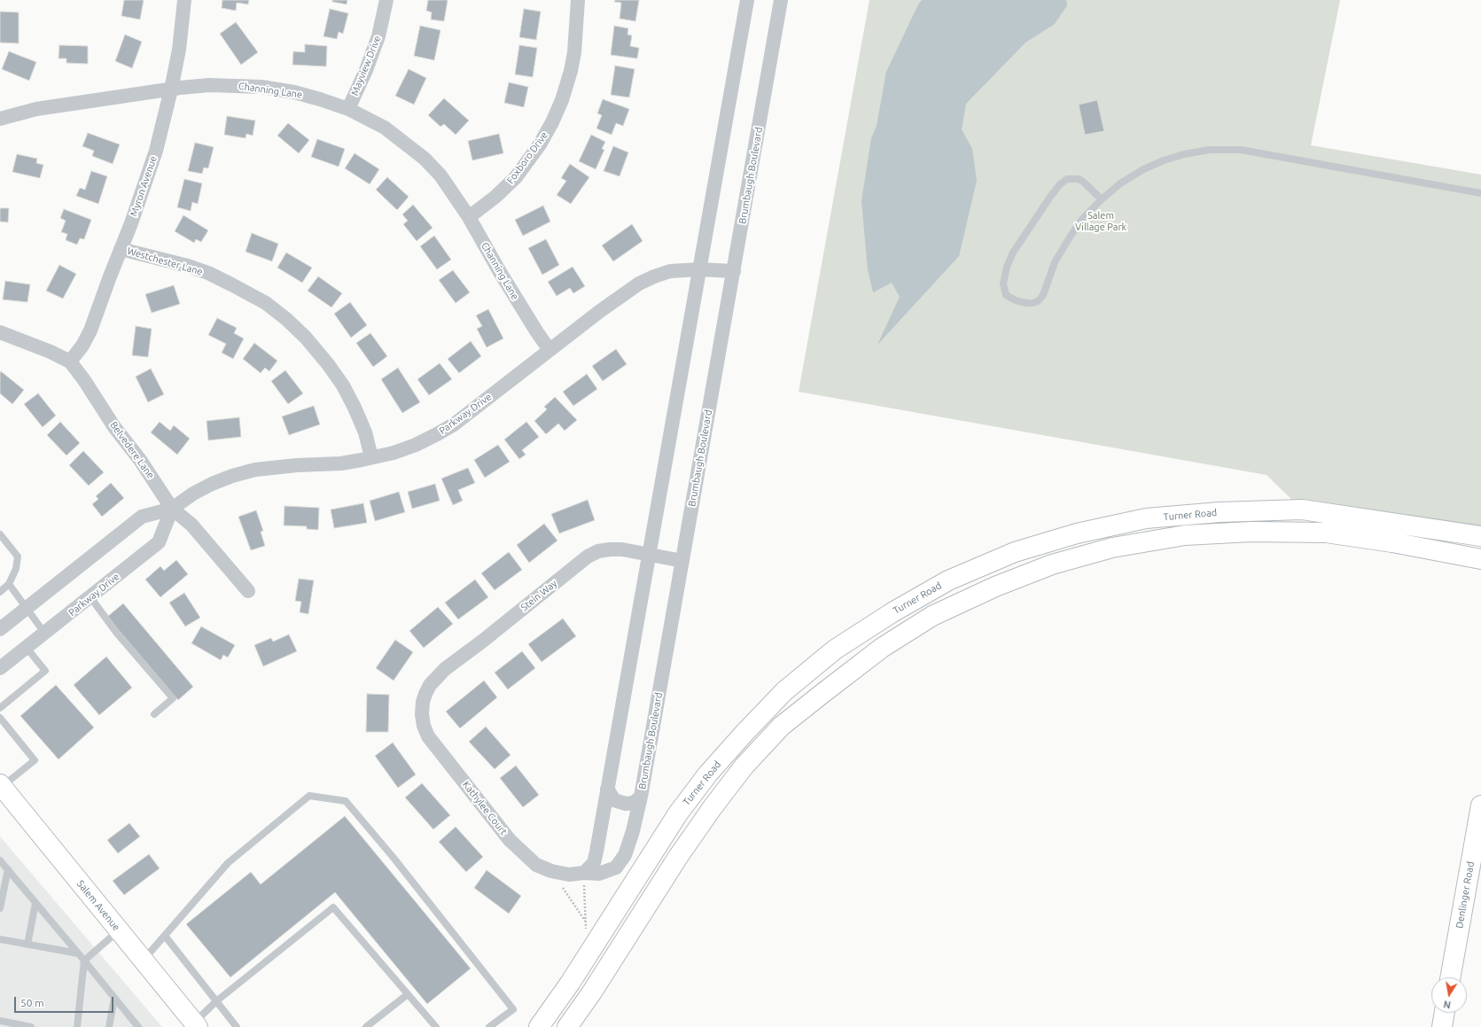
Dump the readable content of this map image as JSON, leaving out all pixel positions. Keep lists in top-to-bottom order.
{
  "streets": {
    "main road": ["Turner Road", "Denlinger Road", "Salem Avenue"],
    "street": [
      "Mayview Drive",
      "Channing Lane",
      "Foxboro Drive",
      "Brumbaugh Boulevard",
      "Myron Avenue",
      "Westchester Lane",
      "Parkway Drive",
      "Belvedere Lane",
      "Stein Way",
      "Kathylee Court"
    ]
  },
  "crossings": [
    ["Mayview Drive", "Channing Lane"],
    ["Channing Lane", "Foxboro Drive"],
    ["Channing Lane", "Myron Avenue"],
    ["Channing Lane", "Parkway Drive"],
    ["Brumbaugh Boulevard", "Parkway Drive"],
    ["Brumbaugh Boulevard", "Stein Way"],
    ["Brumbaugh Boulevard", "Kathylee Court"],
    ["Myron Avenue", "Westchester Lane"],
    ["Myron Avenue", "Belvedere Lane"],
    ["Westchester Lane", "Parkway Drive"],
    ["Parkway Drive", "Belvedere Lane"],
    ["Stein Way", "Kathylee Court"]
  ],
  "parks": ["Salem Village Park"],
  "scale_bar": "50 m",
  "north": "bottom"
}
